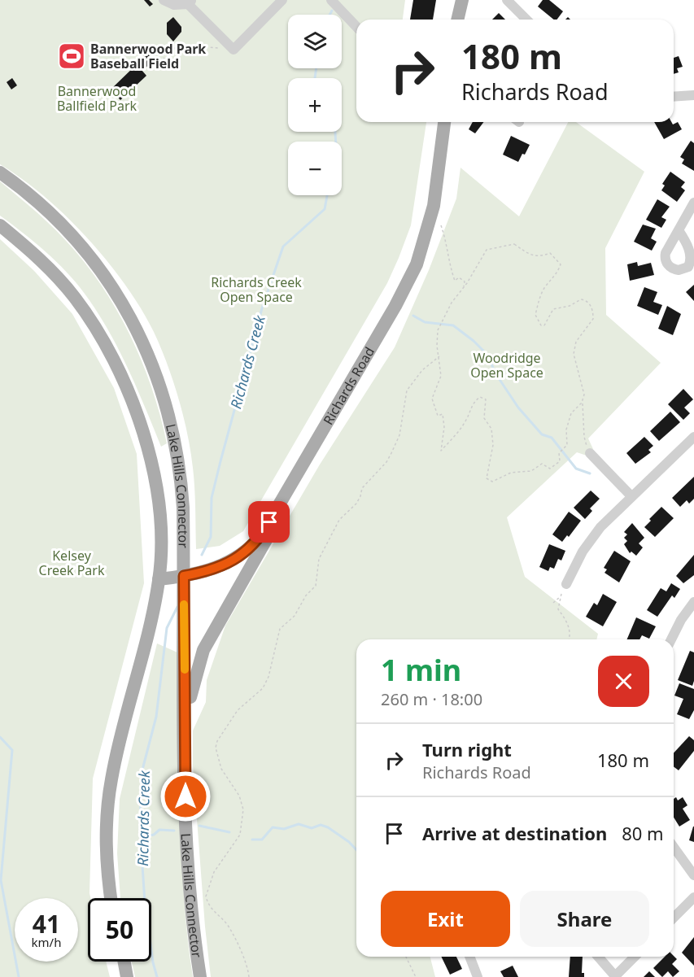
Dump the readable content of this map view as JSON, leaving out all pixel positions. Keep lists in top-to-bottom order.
{
  "streets": {
    "main road": ["Richards Road", "Lake Hills Connector"]
  },
  "crossings": [
    ["Richards Road", "Lake Hills Connector"]
  ],
  "water": ["Richards Creek"],
  "parks": [
    "Bannerwood Ballfield Park",
    "Richards Creek Open Space",
    "Woodridge Open Space",
    "Kelsey Creek Park"
  ],
  "places": {
    "sports": ["Bannerwood Park Baseball Field"]
  },
  "page": {
    "map_buttons": ["+", "−"],
    "turn": ["180 m", "Richards Road"],
    "heading": ["1 min", "260 m · 18:00"],
    "list": [
      {
        "name": "Turn right",
        "note": "Richards Road",
        "value": "180 m"
      },
      {
        "name": "Arrive at destination",
        "value": "80 m"
      }
    ],
    "buttons": ["Exit", "Share"],
    "speed": "41 km/h",
    "limit": "50"
  }
}
